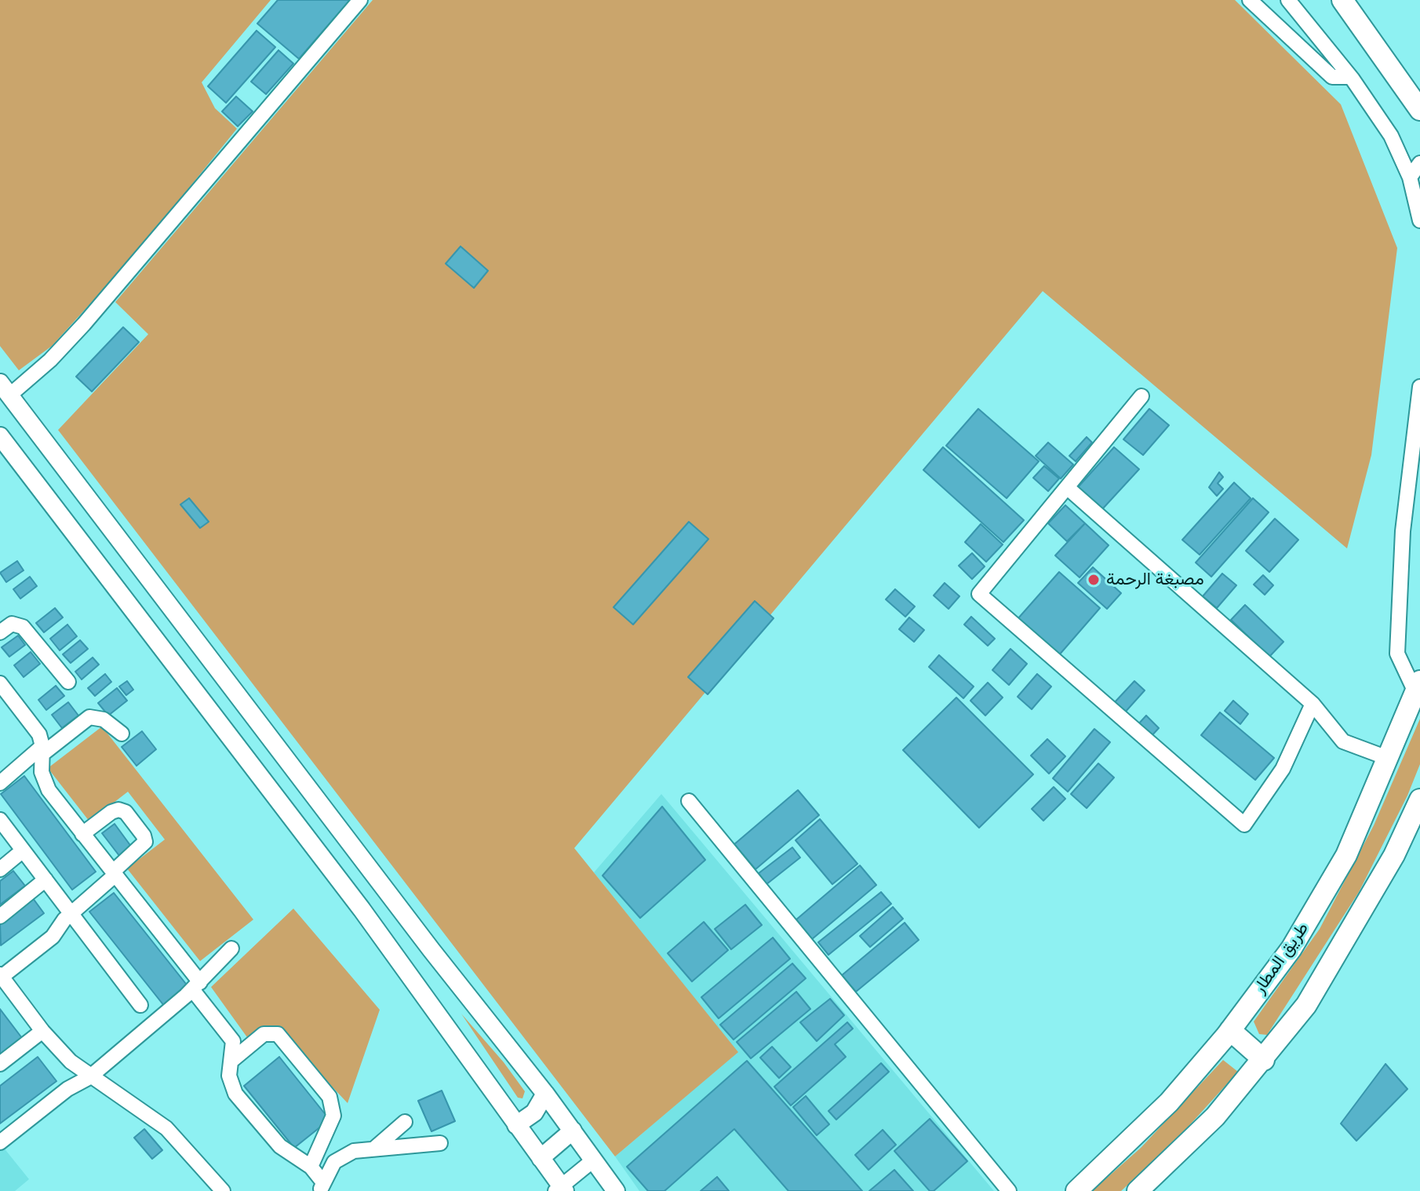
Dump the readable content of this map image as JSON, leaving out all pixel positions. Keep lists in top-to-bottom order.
{
  "streets": {
    "highway": ["طريق المطار"]
  },
  "places": ["مصبغة الرحمة"]
}
